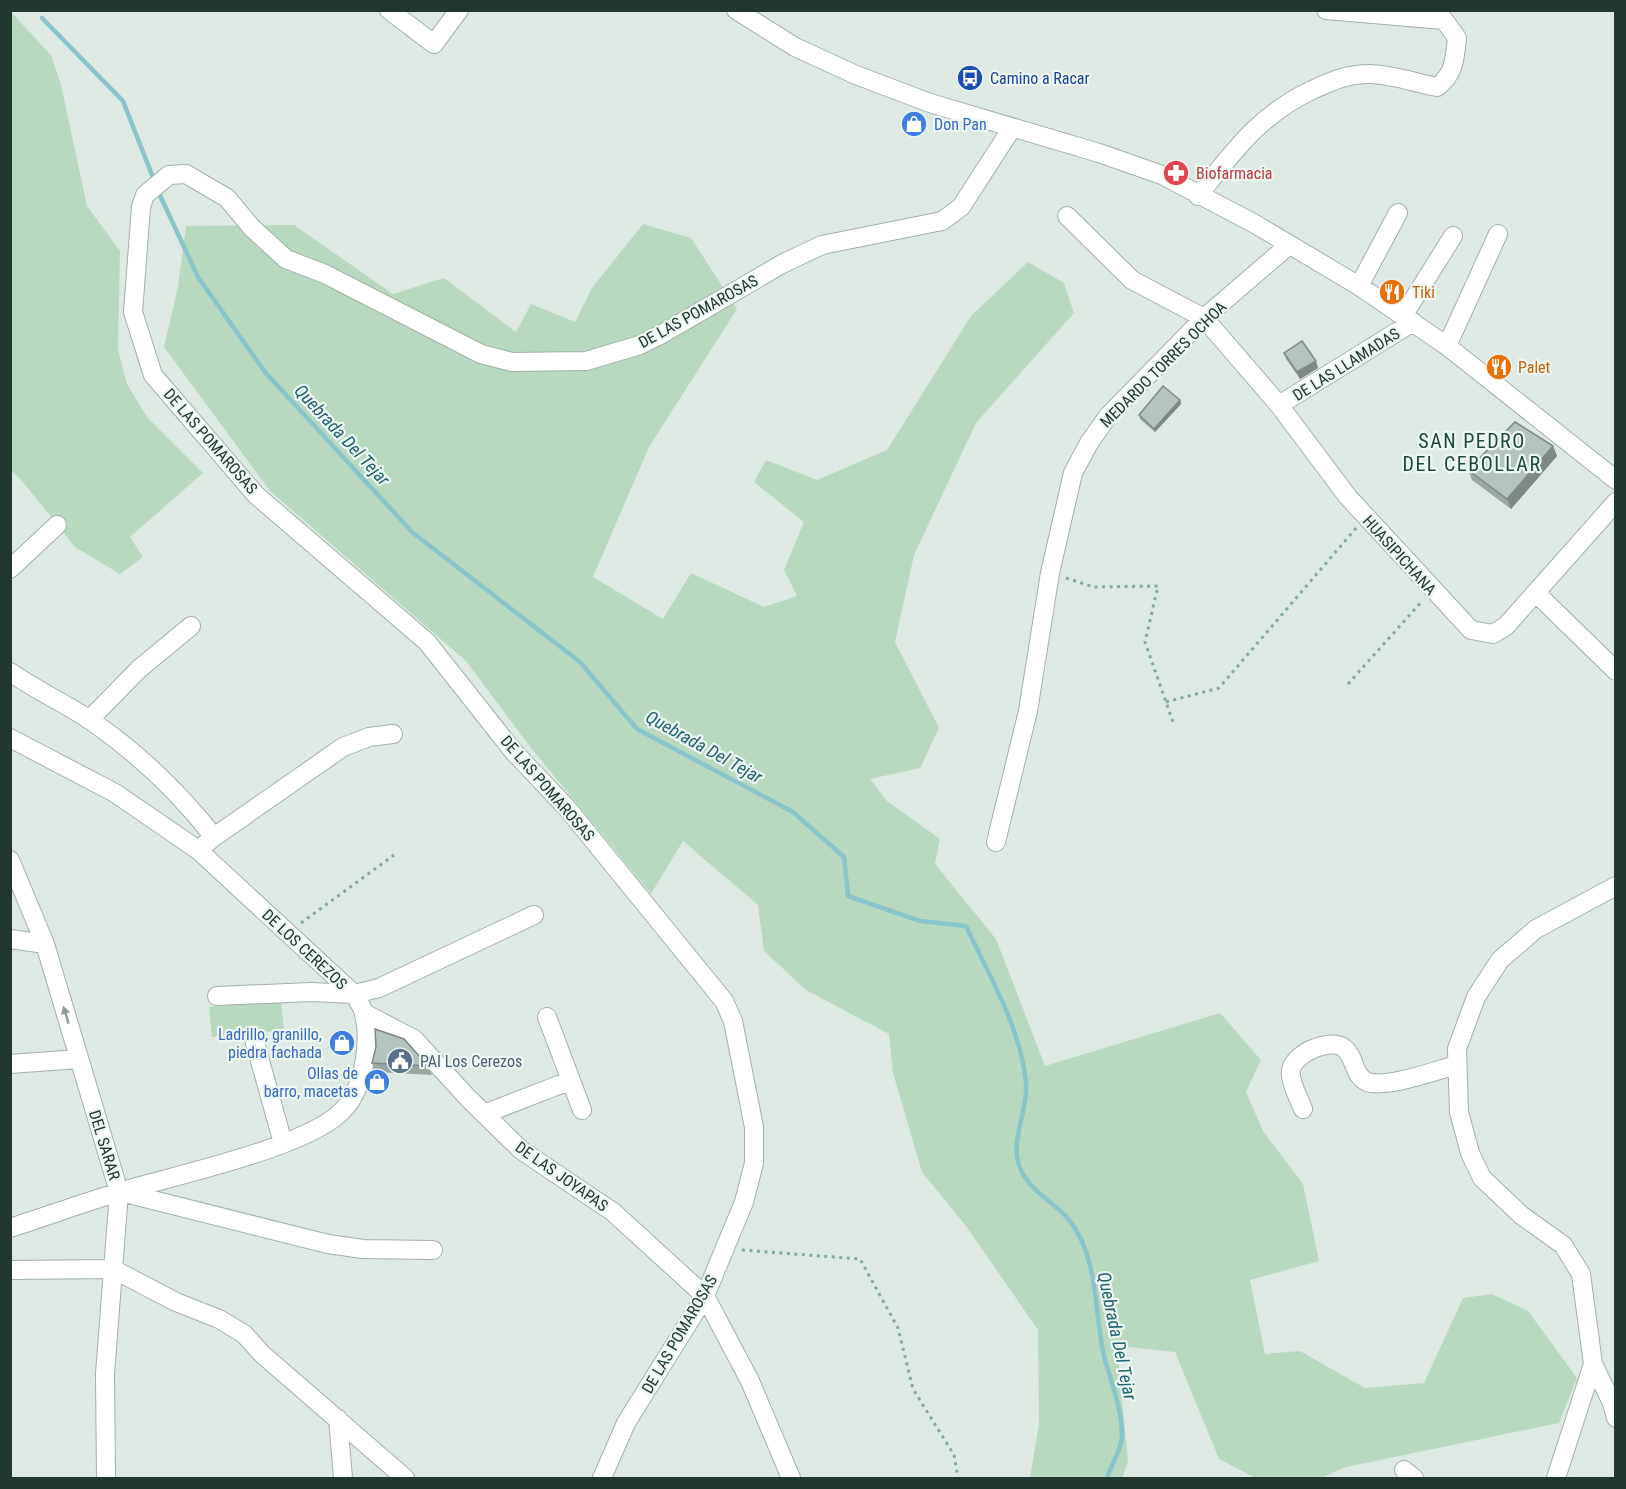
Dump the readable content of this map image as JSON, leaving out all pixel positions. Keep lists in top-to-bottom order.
{
  "streets": {
    "street": [
      "DE LAS POMAROSAS",
      "MEDARDO TORRES OCHOA",
      "DE LAS LLAMADAS",
      "HUASIPICHANA",
      "DE LOS CEREZOS",
      "DEL SARAR",
      "DE LAS JOYAPAS"
    ]
  },
  "crossings": [
    ["DE LAS POMAROSAS", "DE LAS JOYAPAS"],
    ["MEDARDO TORRES OCHOA", "HUASIPICHANA"],
    ["DE LAS LLAMADAS", "HUASIPICHANA"],
    ["DE LOS CEREZOS", "DEL SARAR"],
    ["DE LOS CEREZOS", "DE LAS JOYAPAS"]
  ],
  "districts": ["SAN PEDRO DEL CEBOLLAR"],
  "water": ["Quebrada Del Tejar"],
  "places": {
    "bus stop": ["Camino a Racar"],
    "shop": ["Don Pan", "Ladrillo, granillo, piedra fachada", "Ollas de barro, macetas"],
    "pharmacy": ["Biofarmacia"],
    "restaurant": ["Tiki", "Palet"],
    "public building": ["PAI Los Cerezos"]
  }
}
